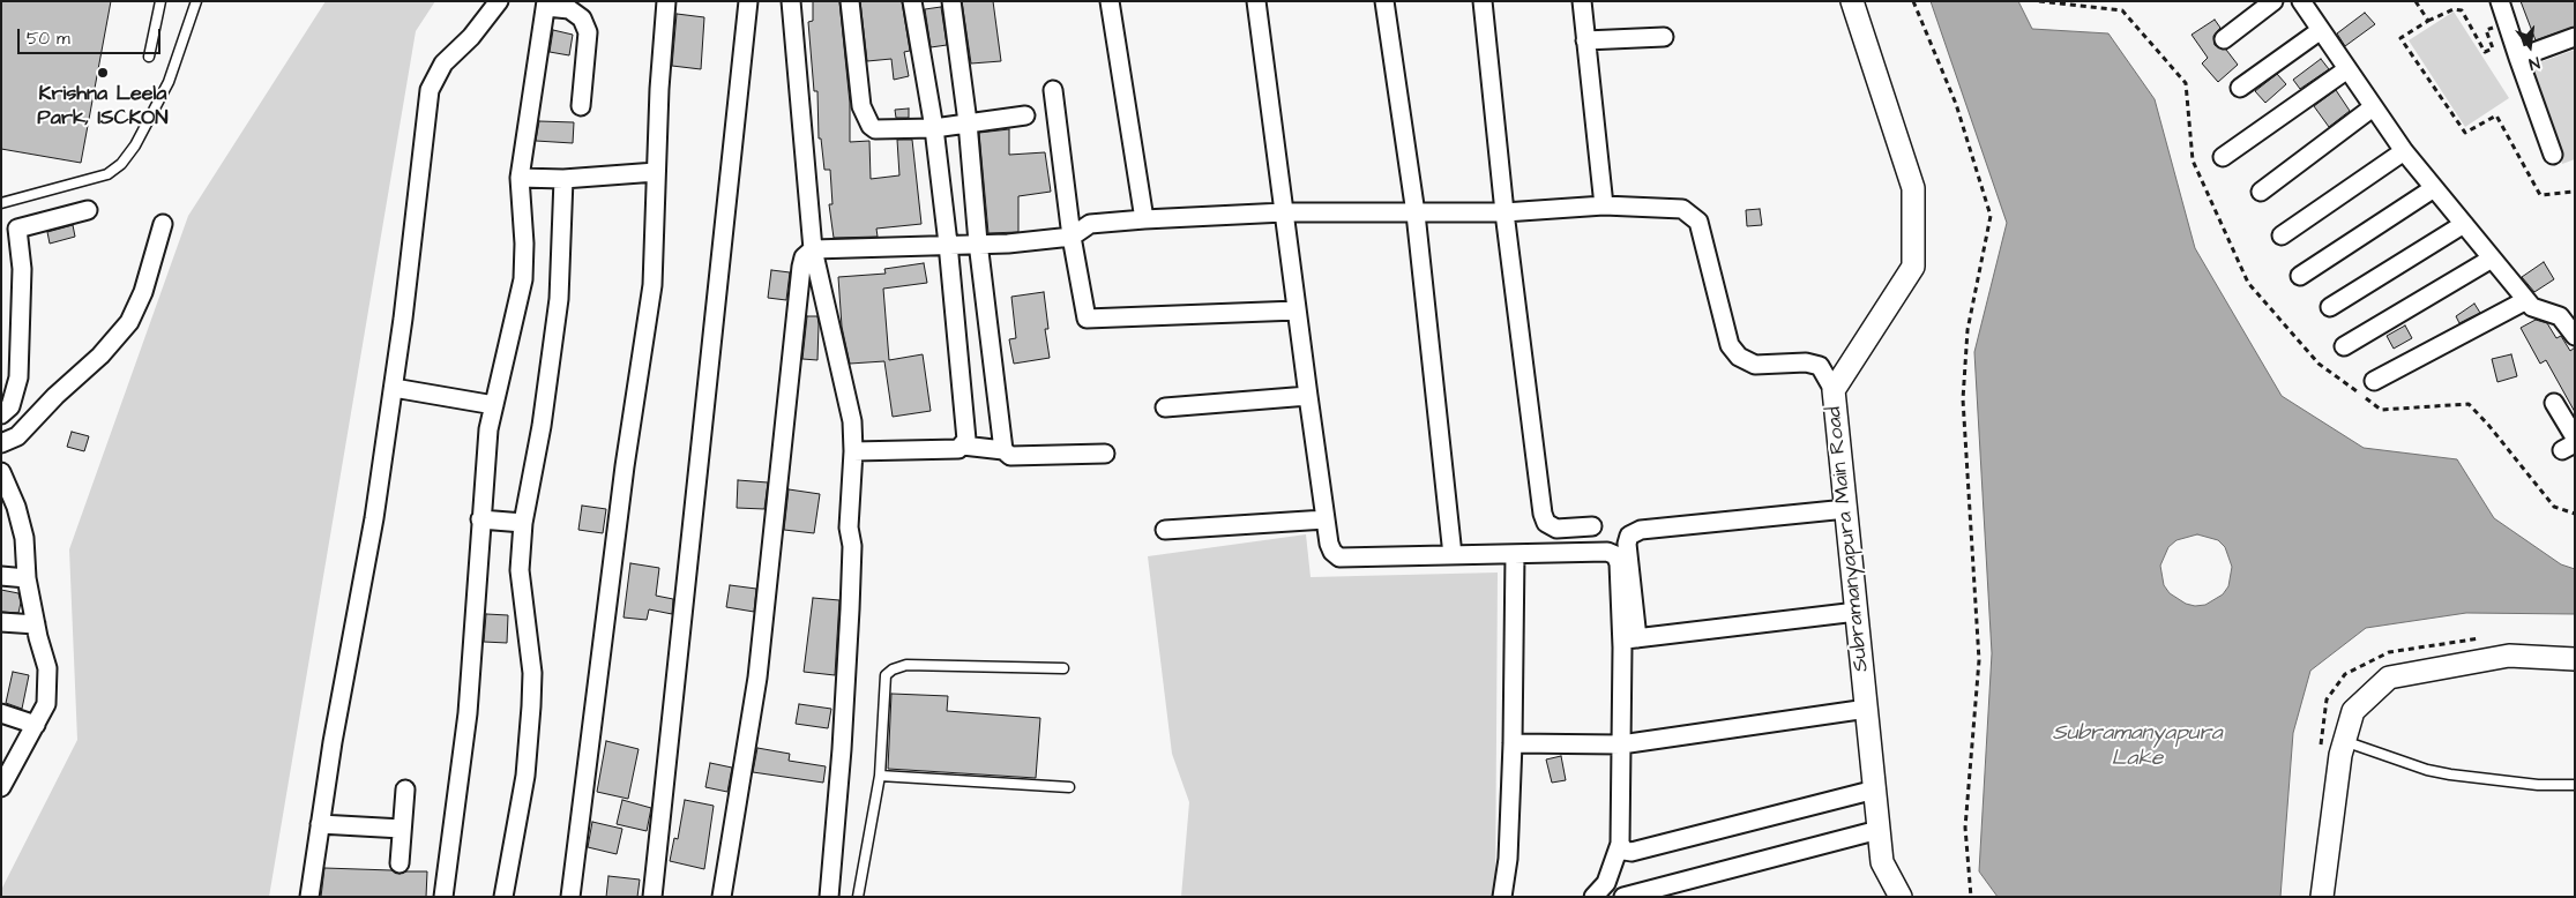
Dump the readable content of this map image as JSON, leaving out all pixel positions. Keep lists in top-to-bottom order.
{
  "streets": {
    "street": ["Subramanyapura Main Road"]
  },
  "water": ["Subramanyapura Lake"],
  "places": ["Krishna Leela Park, ISCKON"],
  "scale_bar": "50 m",
  "north": "bottom"
}
